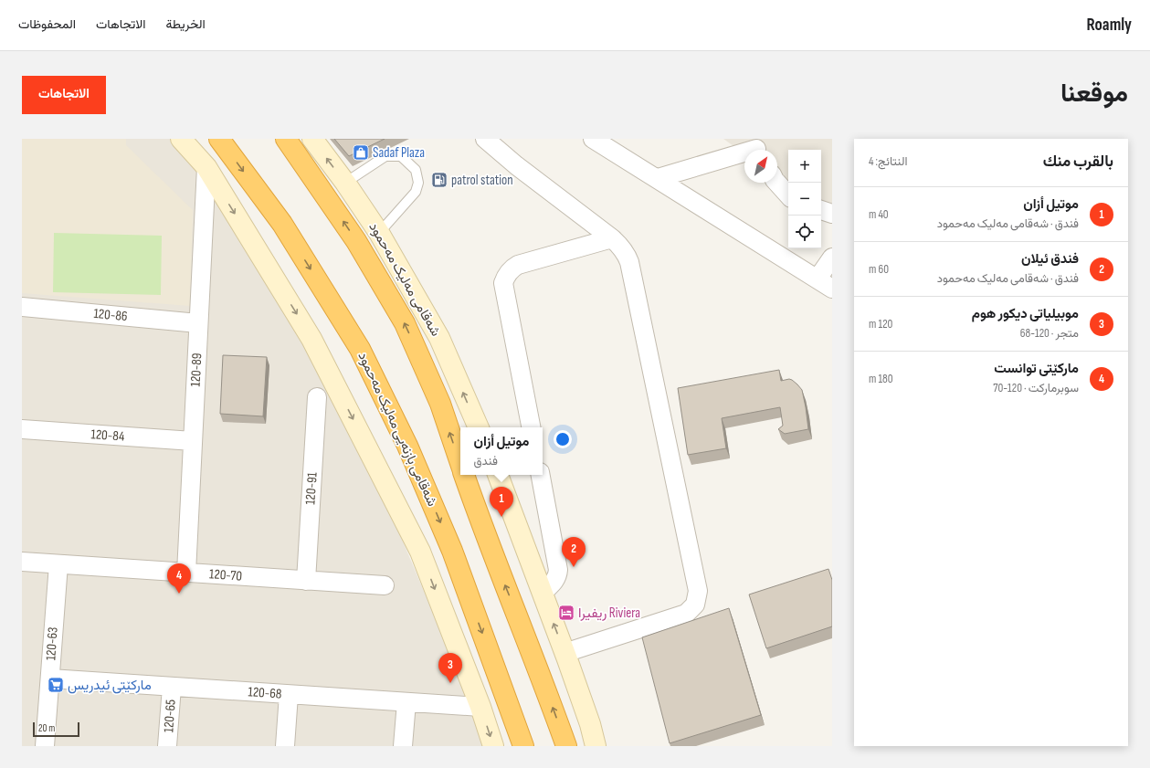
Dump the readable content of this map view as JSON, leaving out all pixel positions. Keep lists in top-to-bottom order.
{
  "streets": {
    "highway": ["شەقامی بازنەیی مەلیک مەحمود"],
    "main road": ["شەقامی مەلیک مەحمود"],
    "street": [
      "120-86",
      "120-89",
      "120-84",
      "120-91",
      "120-70",
      "120-63",
      "120-68",
      "120-65"
    ]
  },
  "crossings": [
    ["120-86", "120-89"],
    ["120-89", "120-84"],
    ["120-89", "120-70"],
    ["120-91", "120-70"],
    ["120-70", "120-63"],
    ["120-63", "120-68"],
    ["120-68", "120-65"]
  ],
  "places": {
    "shop": ["Sadaf Plaza"],
    "fuel station": ["patrol station"],
    "hotel": ["ریفیرا Riviera"],
    "supermarket": ["مارکێتی ئیدریس"]
  },
  "scale_bar": "20 m",
  "north": "top right",
  "page": {
    "header": "Roamly",
    "nav": ["الخريطة", "الاتجاهات", "المحفوظات"],
    "title": "موقعنا",
    "buttons": "الاتجاهات",
    "heading": ["بالقرب منك", "النتائج: 4"],
    "map_buttons": ["+", "−"],
    "list": [
      {
        "mark": "1",
        "name": "موتيل أزان",
        "note": "فندق · شەقامی مەلیک مەحمود",
        "value": "40 m"
      },
      {
        "mark": "2",
        "name": "فندق ئيلان",
        "note": "فندق · شەقامی مەلیک مەحمود",
        "value": "60 m"
      },
      {
        "mark": "3",
        "name": "موبیلیاتی دیکور هوم",
        "note": "متجر · 120-68",
        "value": "120 m"
      },
      {
        "mark": "4",
        "name": "مارکێتی توانست",
        "note": "سوبرماركت · 120-70",
        "value": "180 m"
      }
    ],
    "popup": ["موتيل أزان", "فندق"],
    "pins": [
      "1",
      "2",
      "4",
      "3"
    ],
    "scale": "20 m"
  }
}
